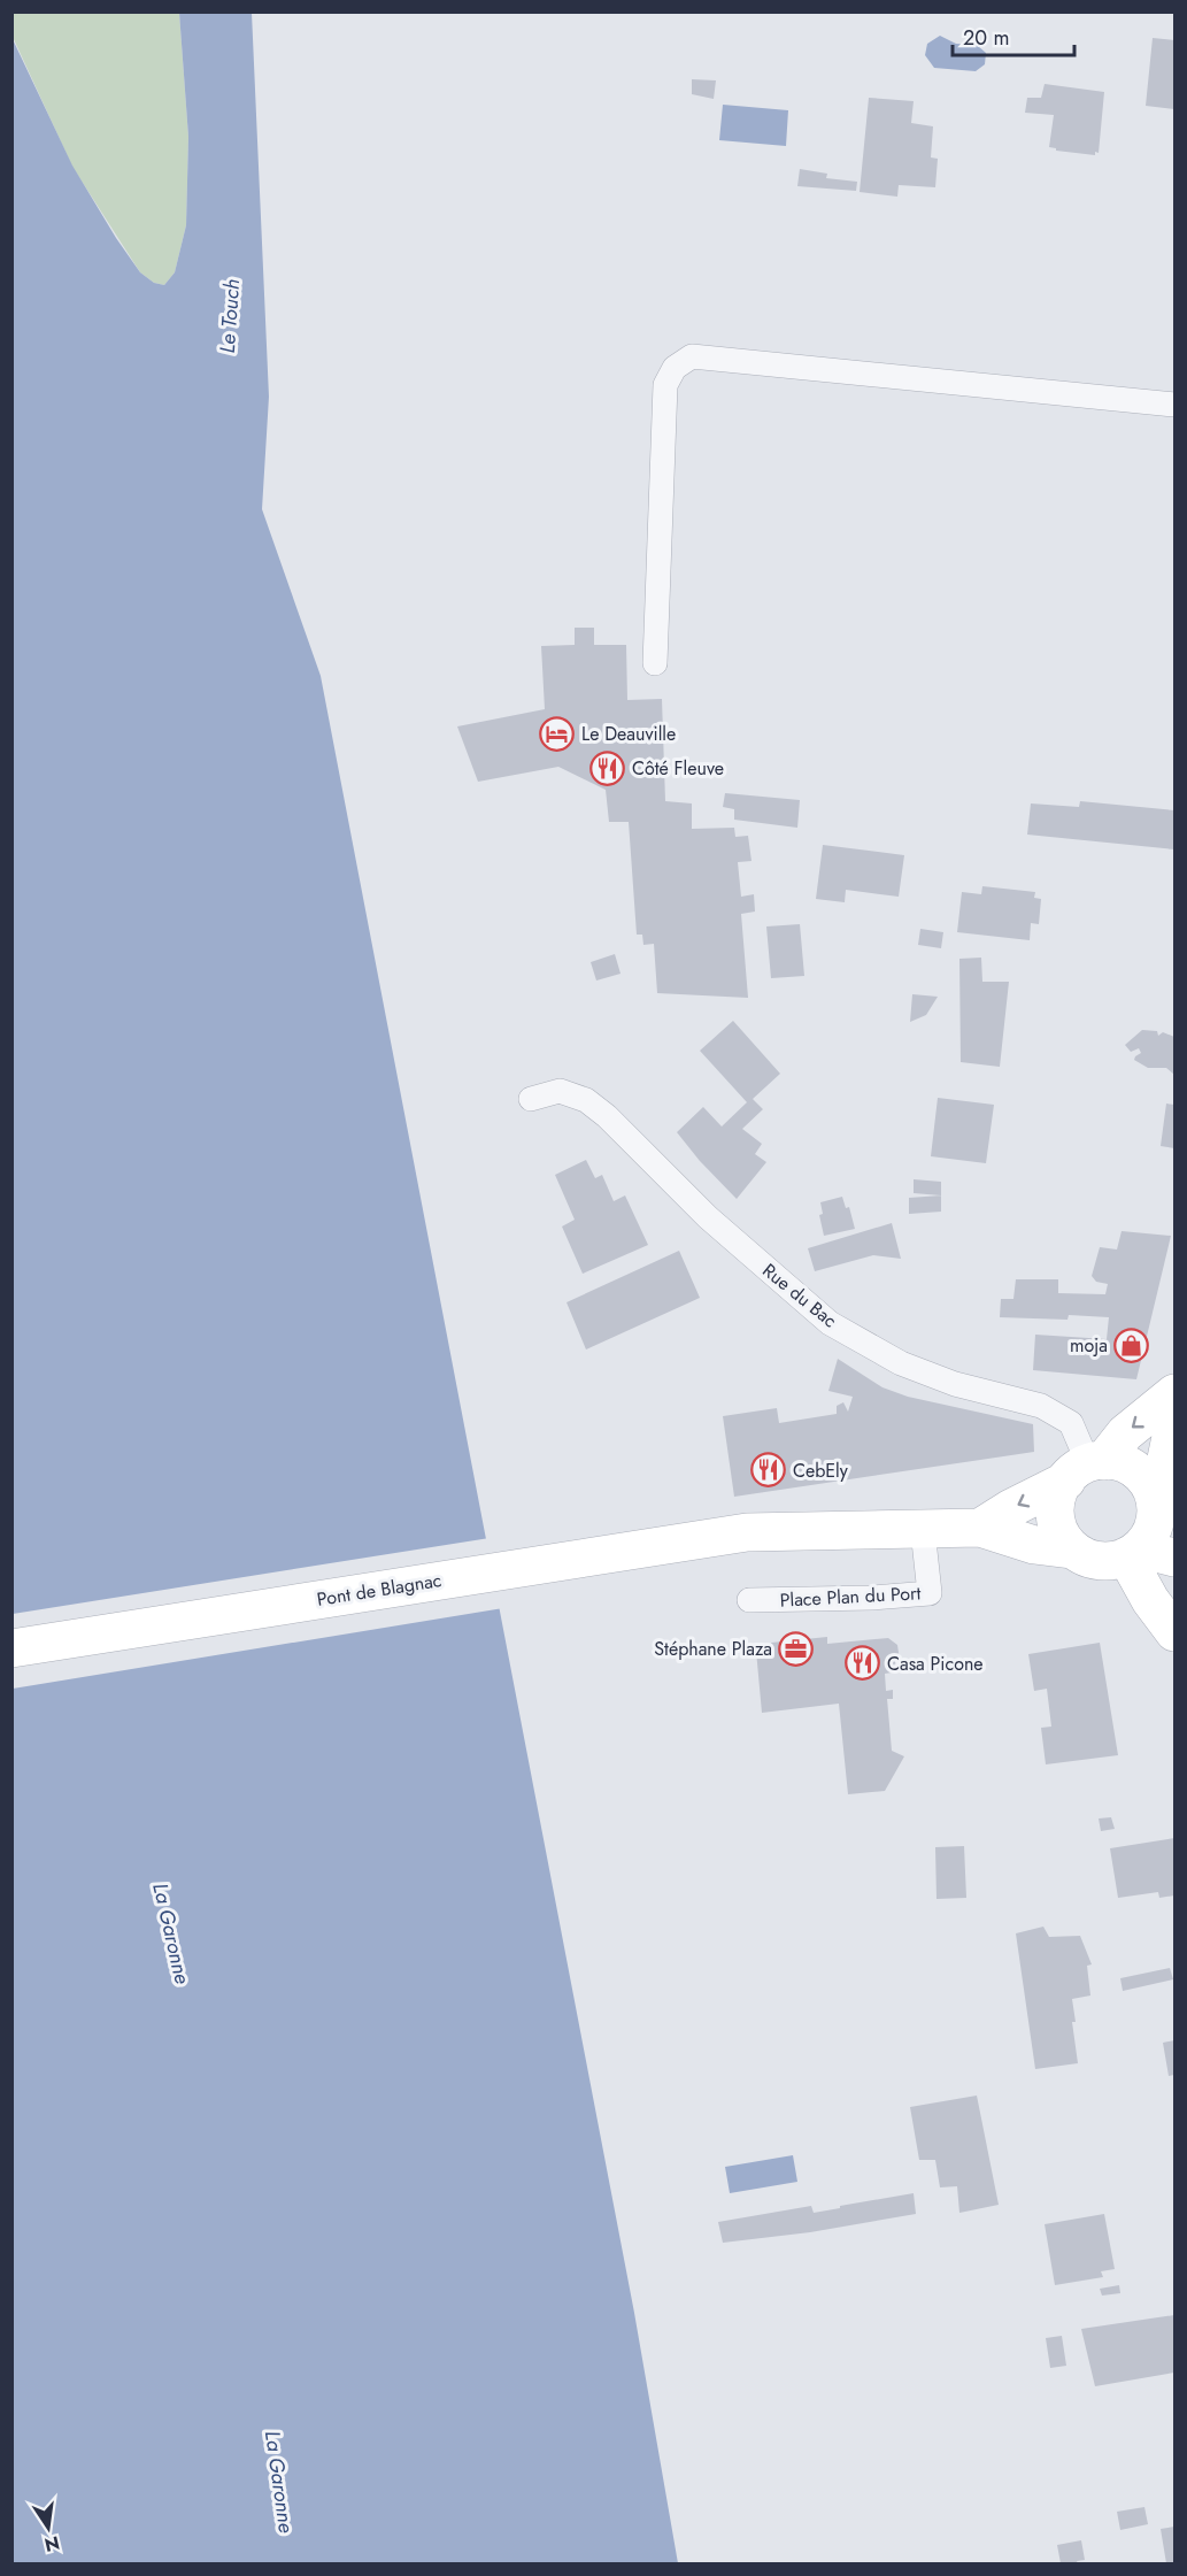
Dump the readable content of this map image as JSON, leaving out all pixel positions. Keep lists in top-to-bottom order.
{
  "streets": {
    "main road": ["Pont de Blagnac"],
    "lane": ["Rue du Bac", "Place Plan du Port"]
  },
  "crossings": [
    ["Pont de Blagnac", "Place Plan du Port"]
  ],
  "water": ["Le Touch", "La Garonne"],
  "places": {
    "hotel": ["Le Deauville"],
    "restaurant": ["Côté Fleuve", "CebEly", "Casa Picone"],
    "shop": ["moja"],
    "office": ["Stéphane Plaza"]
  },
  "scale_bar": "20 m",
  "north": "bottom"
}
